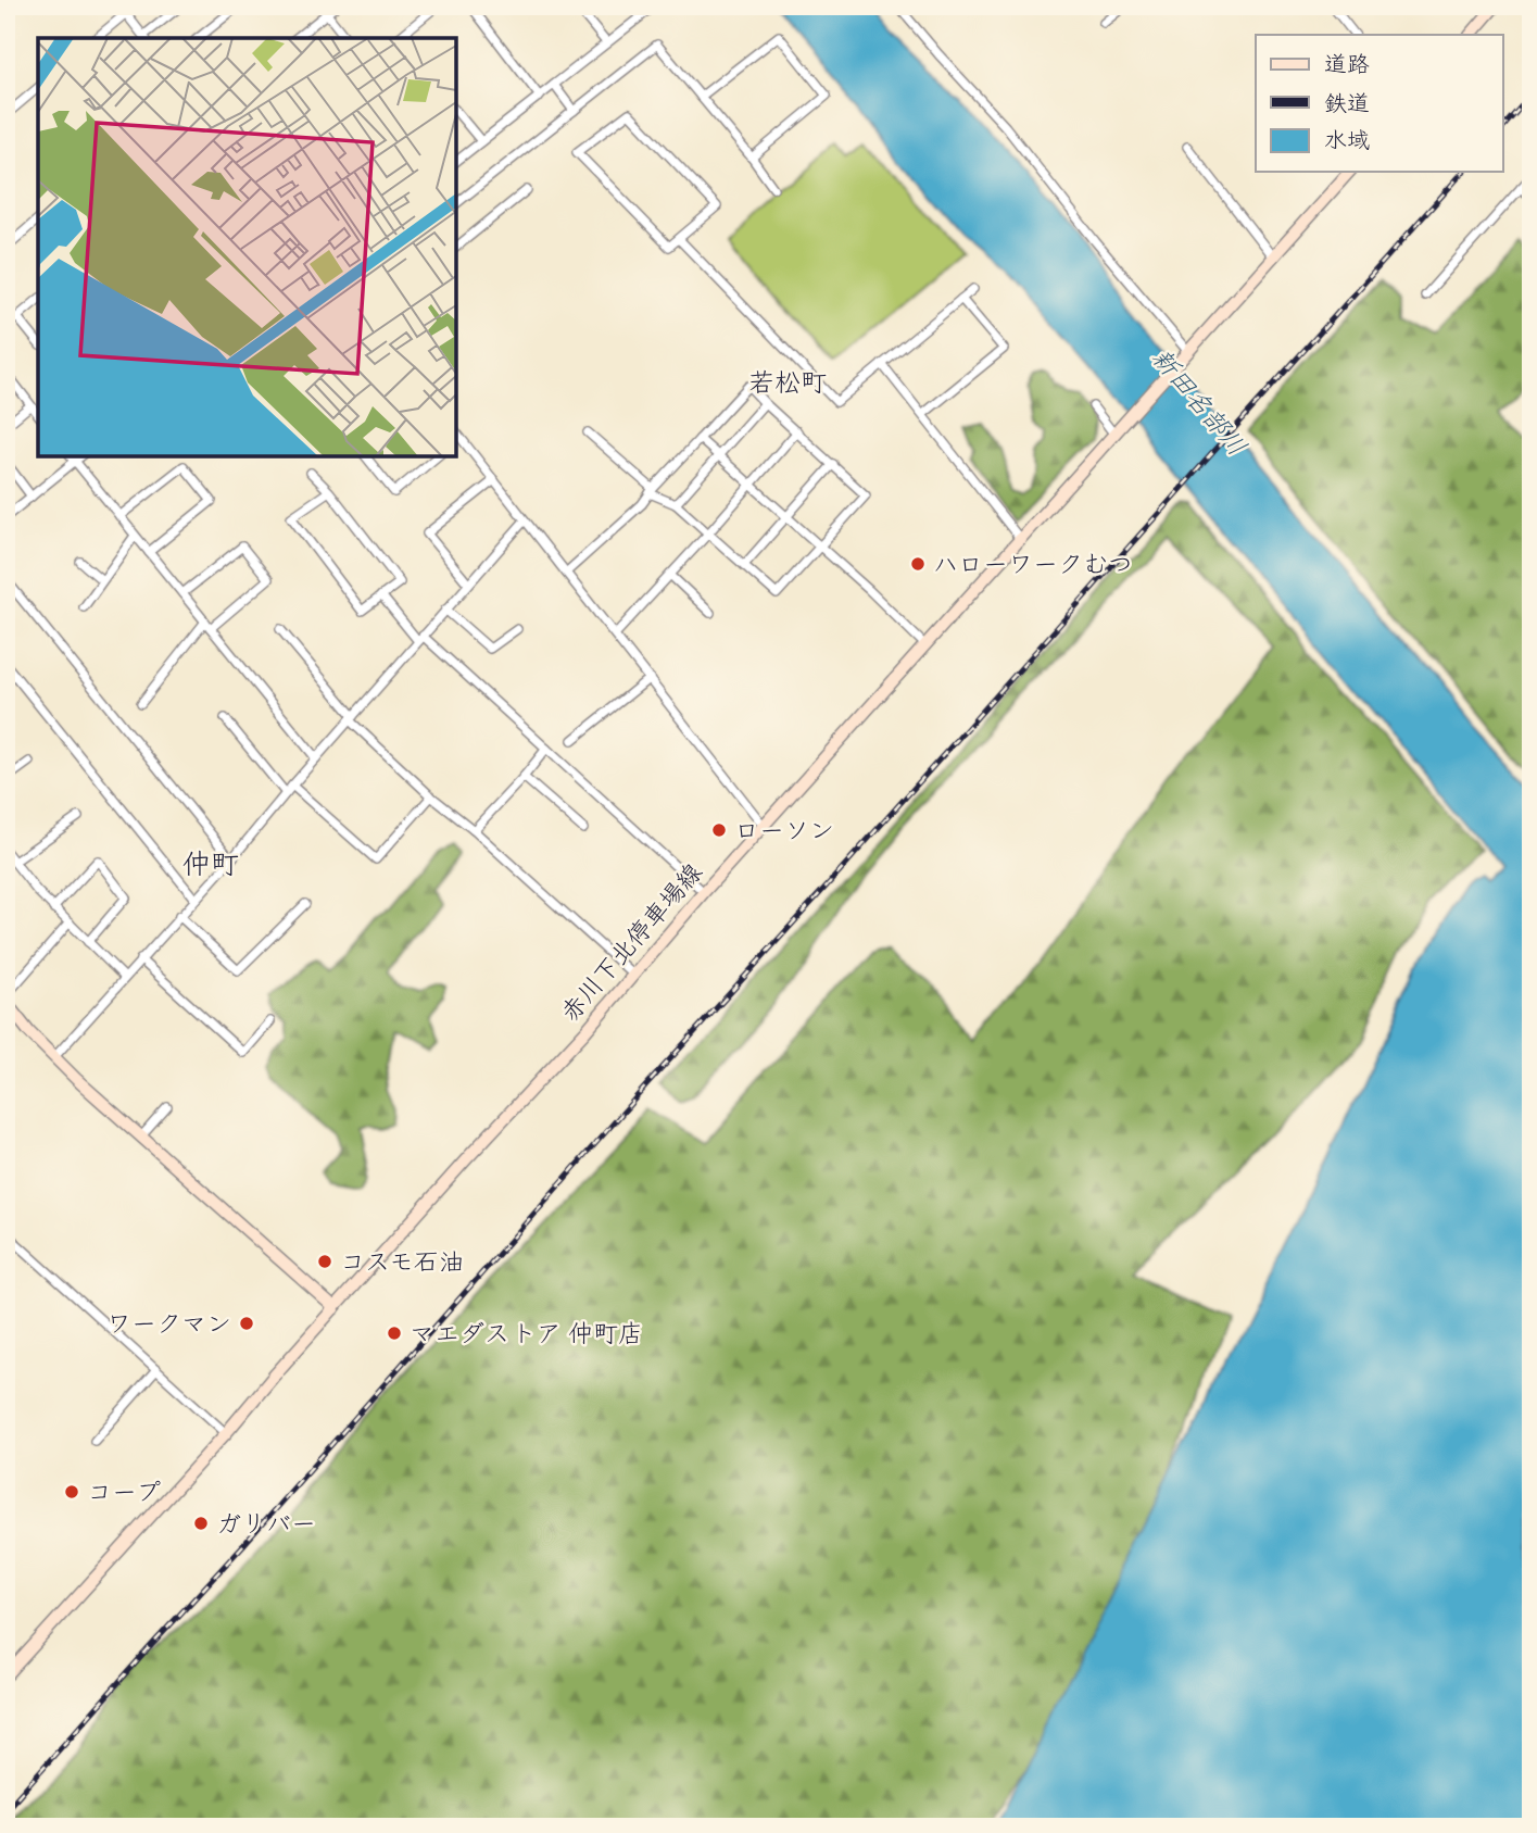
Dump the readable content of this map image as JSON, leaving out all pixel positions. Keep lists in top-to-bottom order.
{
  "streets": {
    "main road": ["赤川下北停車場線"]
  },
  "districts": ["若松町", "仲町"],
  "water": ["新田名部川"],
  "places": [
    "ハローワークむつ",
    "ローソン",
    "コスモ石油",
    "ワークマン",
    "マエダストア 仲町店",
    "コープ",
    "ガリバー"
  ],
  "legend": ["道路", "鉄道", "水域"]
}
